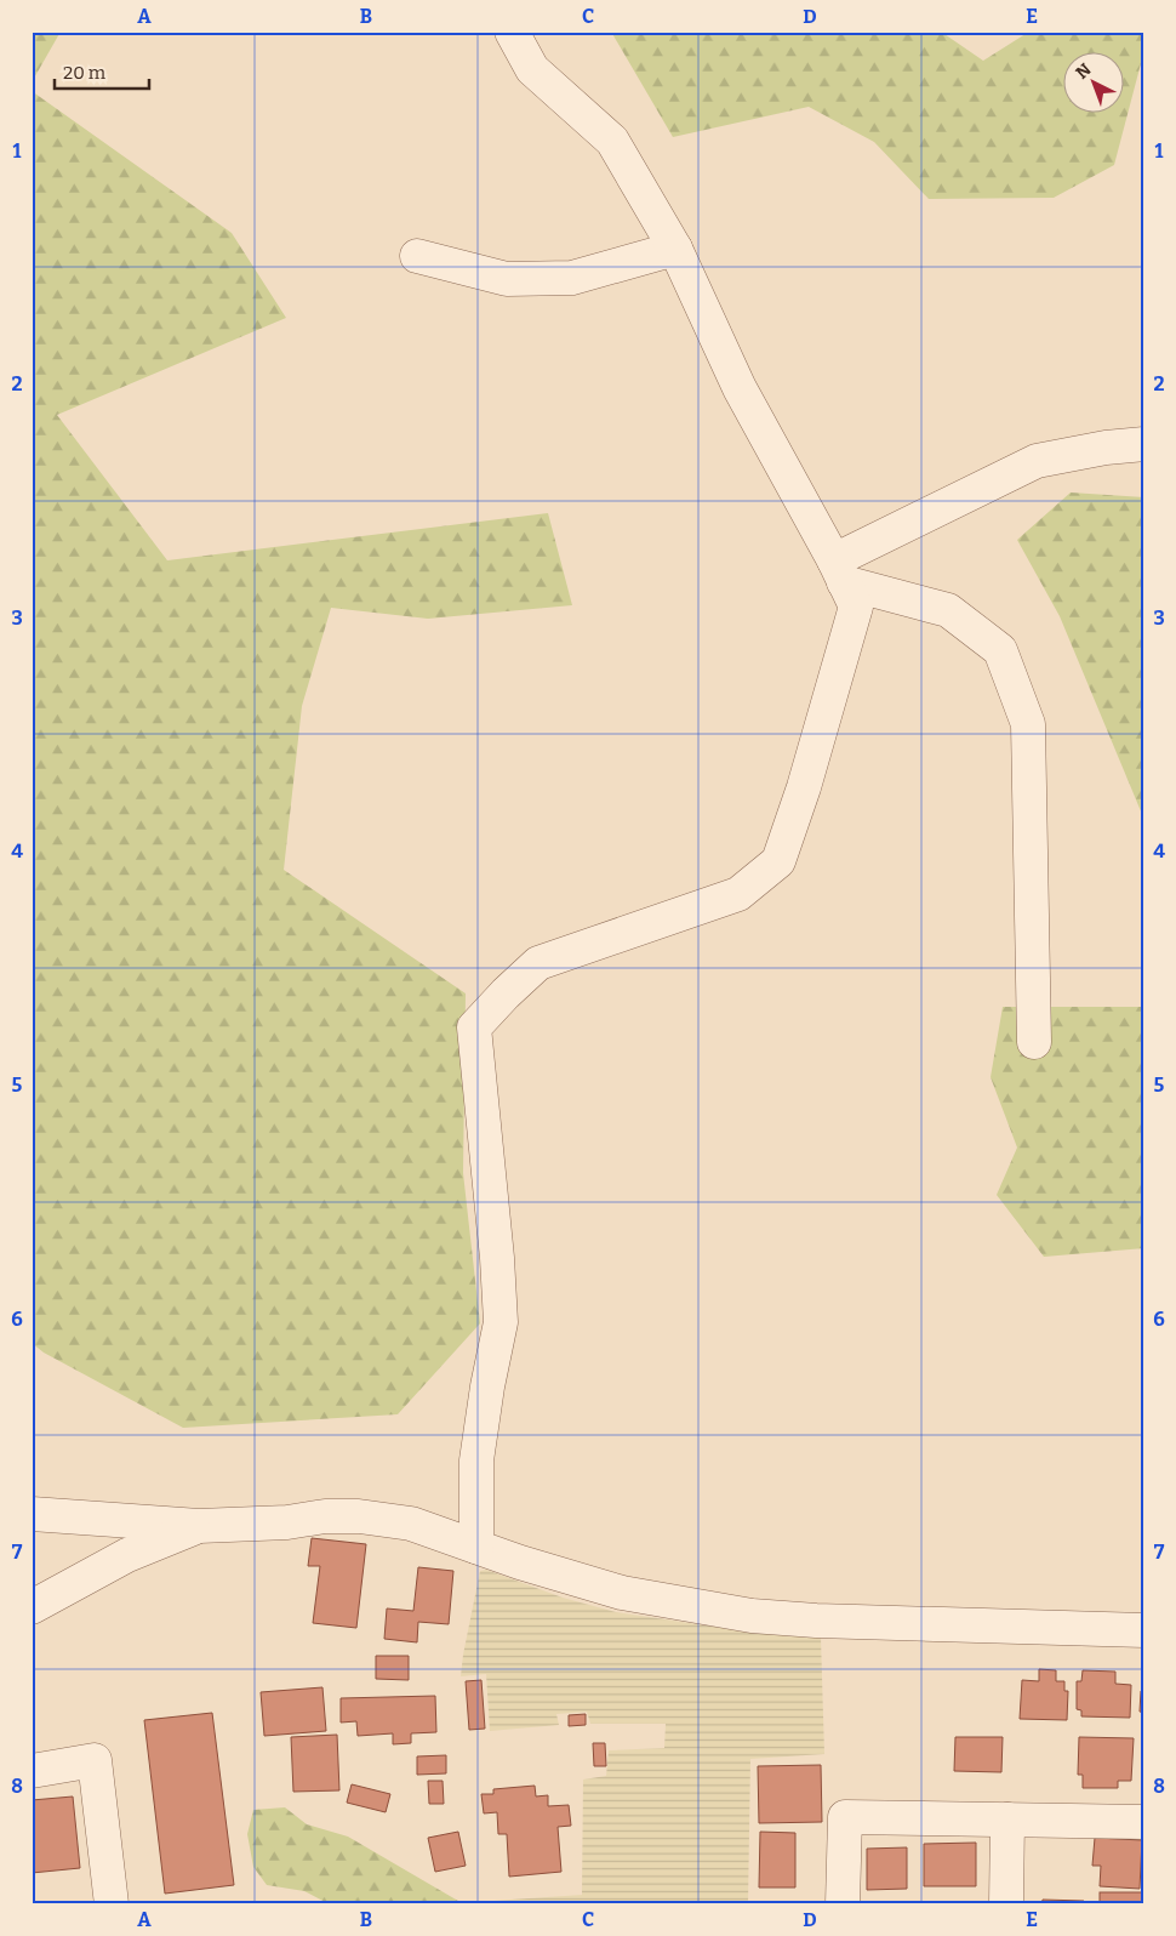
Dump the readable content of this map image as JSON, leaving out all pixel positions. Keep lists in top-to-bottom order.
{
  "scale_bar": "20 m",
  "north": "top left",
  "grid": {
    "columns": [
      "A",
      "B",
      "C",
      "D",
      "E"
    ],
    "rows": [
      "1",
      "2",
      "3",
      "4",
      "5",
      "6",
      "7",
      "8"
    ]
  }
}
